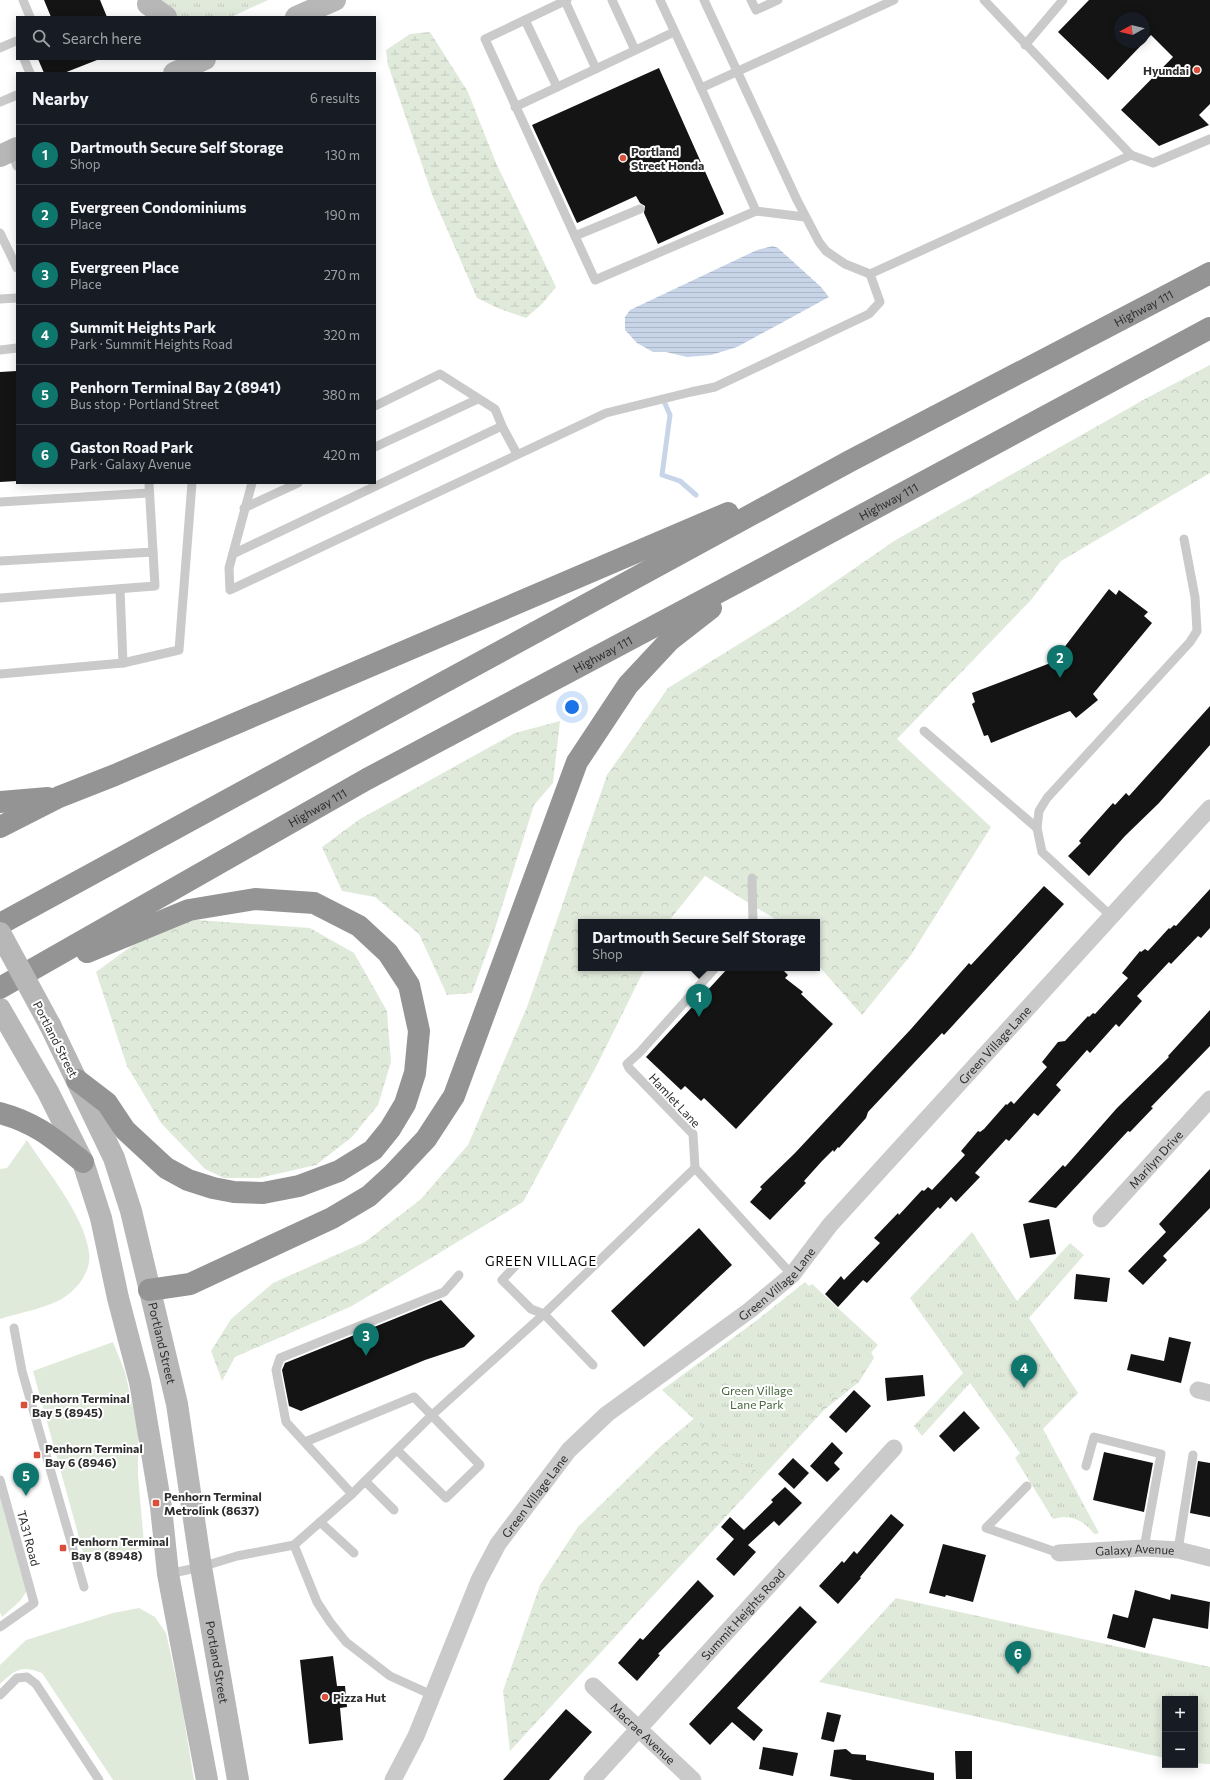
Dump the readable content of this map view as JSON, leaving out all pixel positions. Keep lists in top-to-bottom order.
{
  "streets": {
    "highway": ["Highway 111"],
    "main road": ["Portland Street"],
    "street": [
      "Green Village Lane",
      "Marilyn Drive",
      "Galaxy Avenue",
      "Summit Heights Road",
      "Macrae Avenue"
    ],
    "lane": ["Hamlet Lane", "TA31 Road"]
  },
  "crossings": [
    ["Summit Heights Road", "Macrae Avenue"]
  ],
  "districts": ["GREEN VILLAGE"],
  "parks": ["Green Village Lane Park"],
  "places": {
    "other": ["Hyundai", "Portland Street Honda", "Pizza Hut"],
    "transit": [
      "Penhorn Terminal Bay 5 (8945)",
      "Penhorn Terminal Bay 6 (8946)",
      "Penhorn Terminal Metrolink (8637)",
      "Penhorn Terminal Bay 8 (8948)"
    ]
  },
  "north": "left",
  "page": {
    "search": "Search here",
    "heading": ["Nearby", "6 results"],
    "list": [
      {
        "mark": "1",
        "name": "Dartmouth Secure Self Storage",
        "note": "Shop",
        "value": "130 m"
      },
      {
        "mark": "2",
        "name": "Evergreen Condominiums",
        "note": "Place",
        "value": "190 m"
      },
      {
        "mark": "3",
        "name": "Evergreen Place",
        "note": "Place",
        "value": "270 m"
      },
      {
        "mark": "4",
        "name": "Summit Heights Park",
        "note": "Park · Summit Heights Road",
        "value": "320 m"
      },
      {
        "mark": "5",
        "name": "Penhorn Terminal Bay 2 (8941)",
        "note": "Bus stop · Portland Street",
        "value": "380 m"
      },
      {
        "mark": "6",
        "name": "Gaston Road Park",
        "note": "Park · Galaxy Avenue",
        "value": "420 m"
      }
    ],
    "pins": [
      "2",
      "1",
      "3",
      "4",
      "5",
      "6"
    ],
    "popup": ["Dartmouth Secure Self Storage", "Shop"],
    "map_buttons": ["+", "−"]
  }
}
